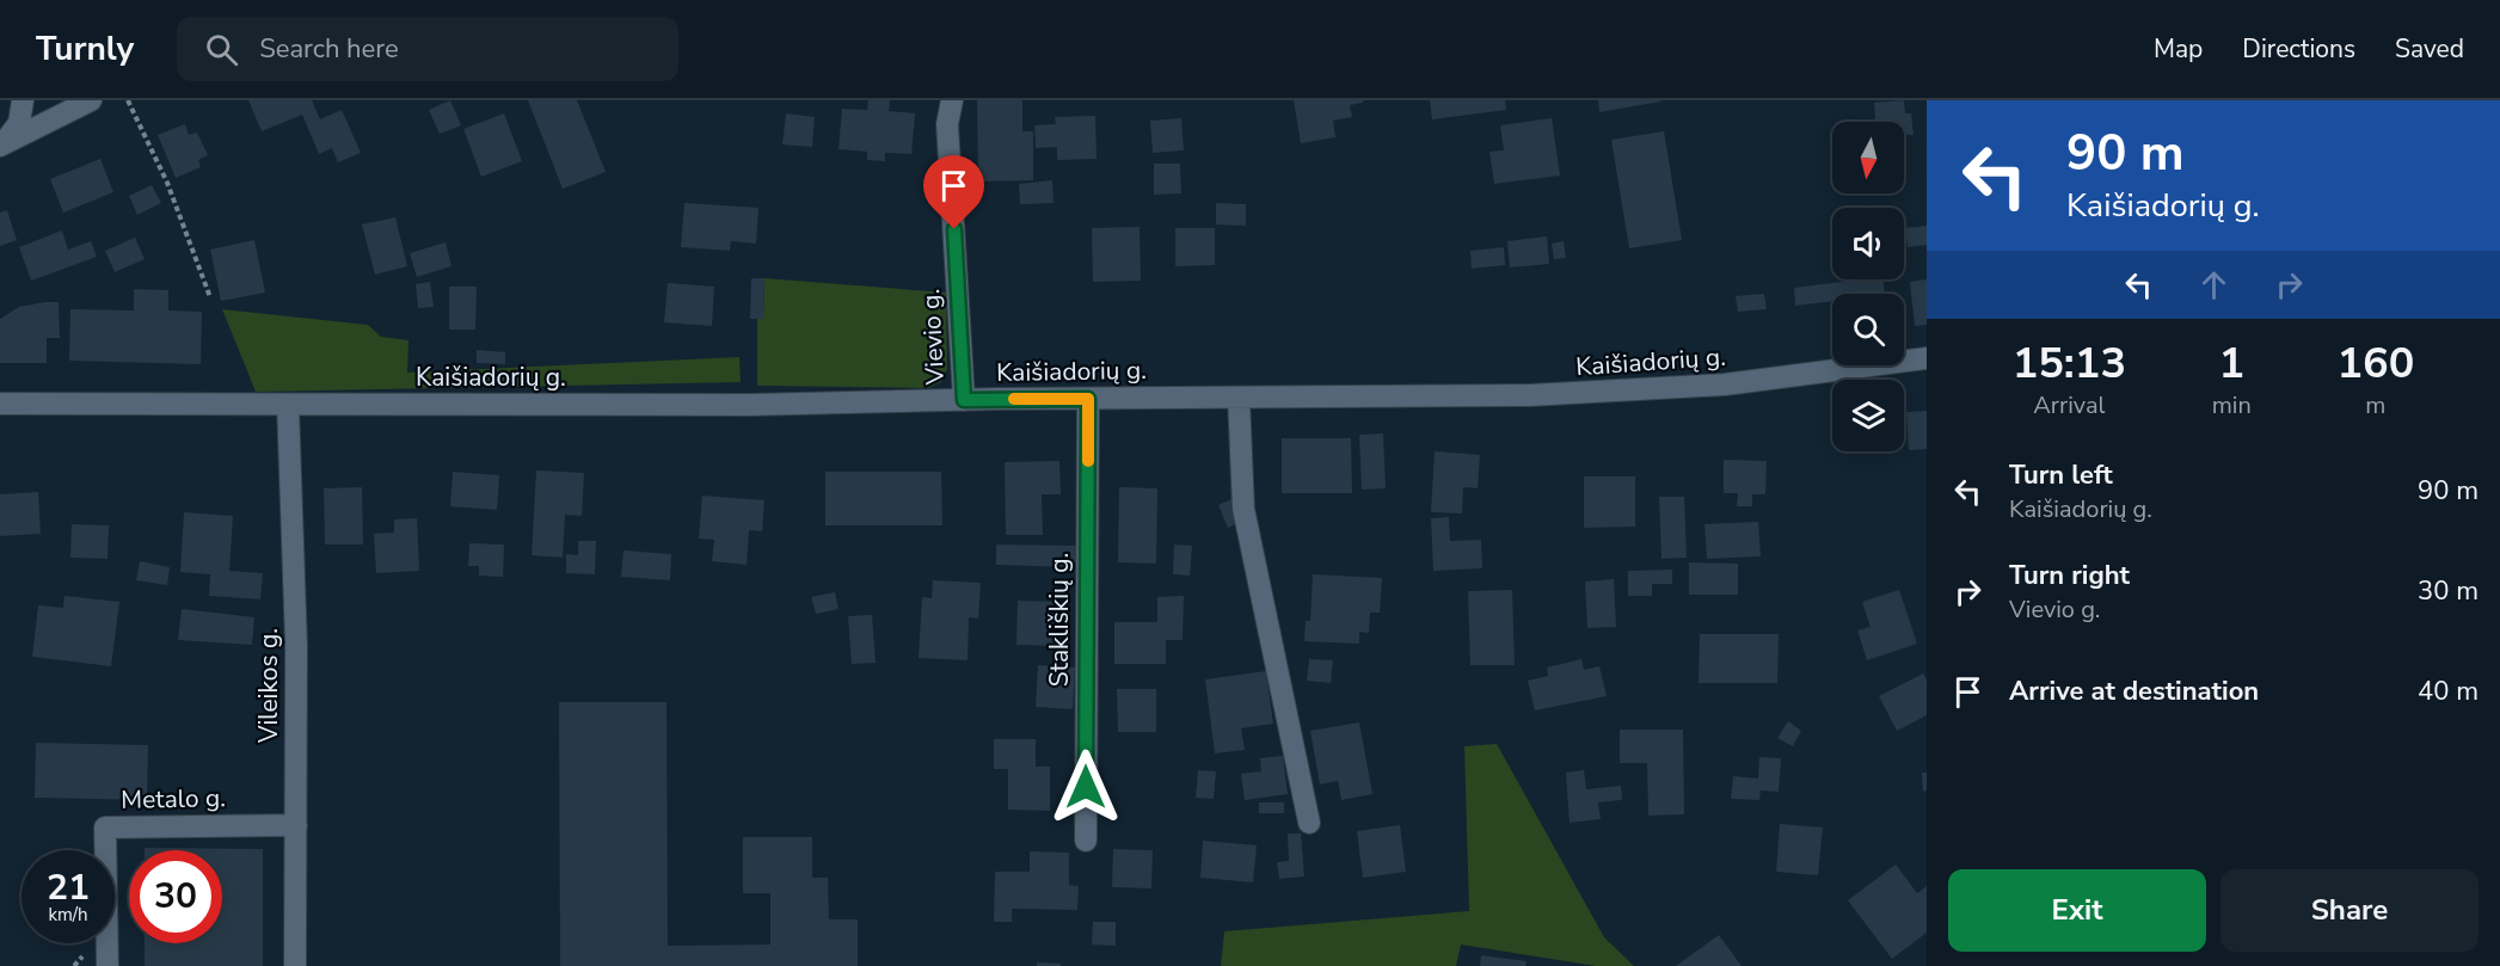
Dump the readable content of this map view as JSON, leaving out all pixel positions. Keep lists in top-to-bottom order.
{
  "streets": {
    "street": [
      "Vievio g.",
      "Kaišiadorių g.",
      "Stakliškių g.",
      "Vileikos g.",
      "Metalo g."
    ]
  },
  "crossings": [
    ["Vievio g.", "Kaišiadorių g."],
    ["Kaišiadorių g.", "Stakliškių g."],
    ["Kaišiadorių g.", "Vileikos g."],
    ["Vileikos g.", "Metalo g."]
  ],
  "north": "bottom",
  "page": {
    "header": "Turnly",
    "search": "Search here",
    "nav": ["Map", "Directions", "Saved"],
    "turn": ["90 m", "Kaišiadorių g."],
    "eta": [
      "15:13",
      "Arrival",
      "1",
      "min",
      "160",
      "m"
    ],
    "list": [
      {
        "name": "Turn left",
        "note": "Kaišiadorių g.",
        "value": "90 m"
      },
      {
        "name": "Turn right",
        "note": "Vievio g.",
        "value": "30 m"
      },
      {
        "name": "Arrive at destination",
        "value": "40 m"
      }
    ],
    "speed": "21 km/h",
    "limit": "30",
    "buttons": ["Exit", "Share"]
  }
}
